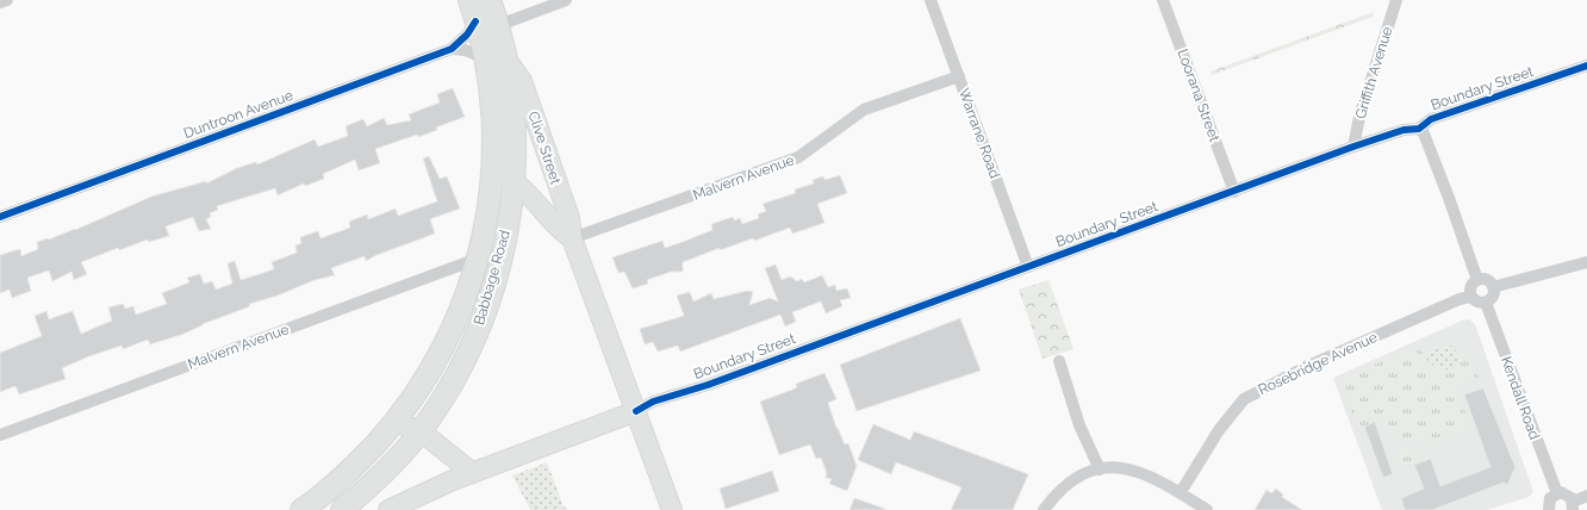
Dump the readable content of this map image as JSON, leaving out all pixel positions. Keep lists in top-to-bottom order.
{
  "streets": {
    "highway": ["Babbage Road"],
    "main road": ["Boundary Street", "Clive Street"],
    "street": [
      "Griffith Avenue",
      "Loorana Street",
      "Duntroon Avenue",
      "Warrane Road",
      "Malvern Avenue",
      "Rosebridge Avenue",
      "Kendall Road"
    ]
  },
  "crossings": [
    ["Griffith Avenue", "Boundary Street"],
    ["Boundary Street", "Loorana Street"],
    ["Boundary Street", "Warrane Road"],
    ["Boundary Street", "Clive Street"],
    ["Duntroon Avenue", "Babbage Road"],
    ["Warrane Road", "Malvern Avenue"],
    ["Clive Street", "Malvern Avenue"],
    ["Clive Street", "Babbage Road"],
    ["Malvern Avenue", "Babbage Road"],
    ["Rosebridge Avenue", "Kendall Road"]
  ]
}
